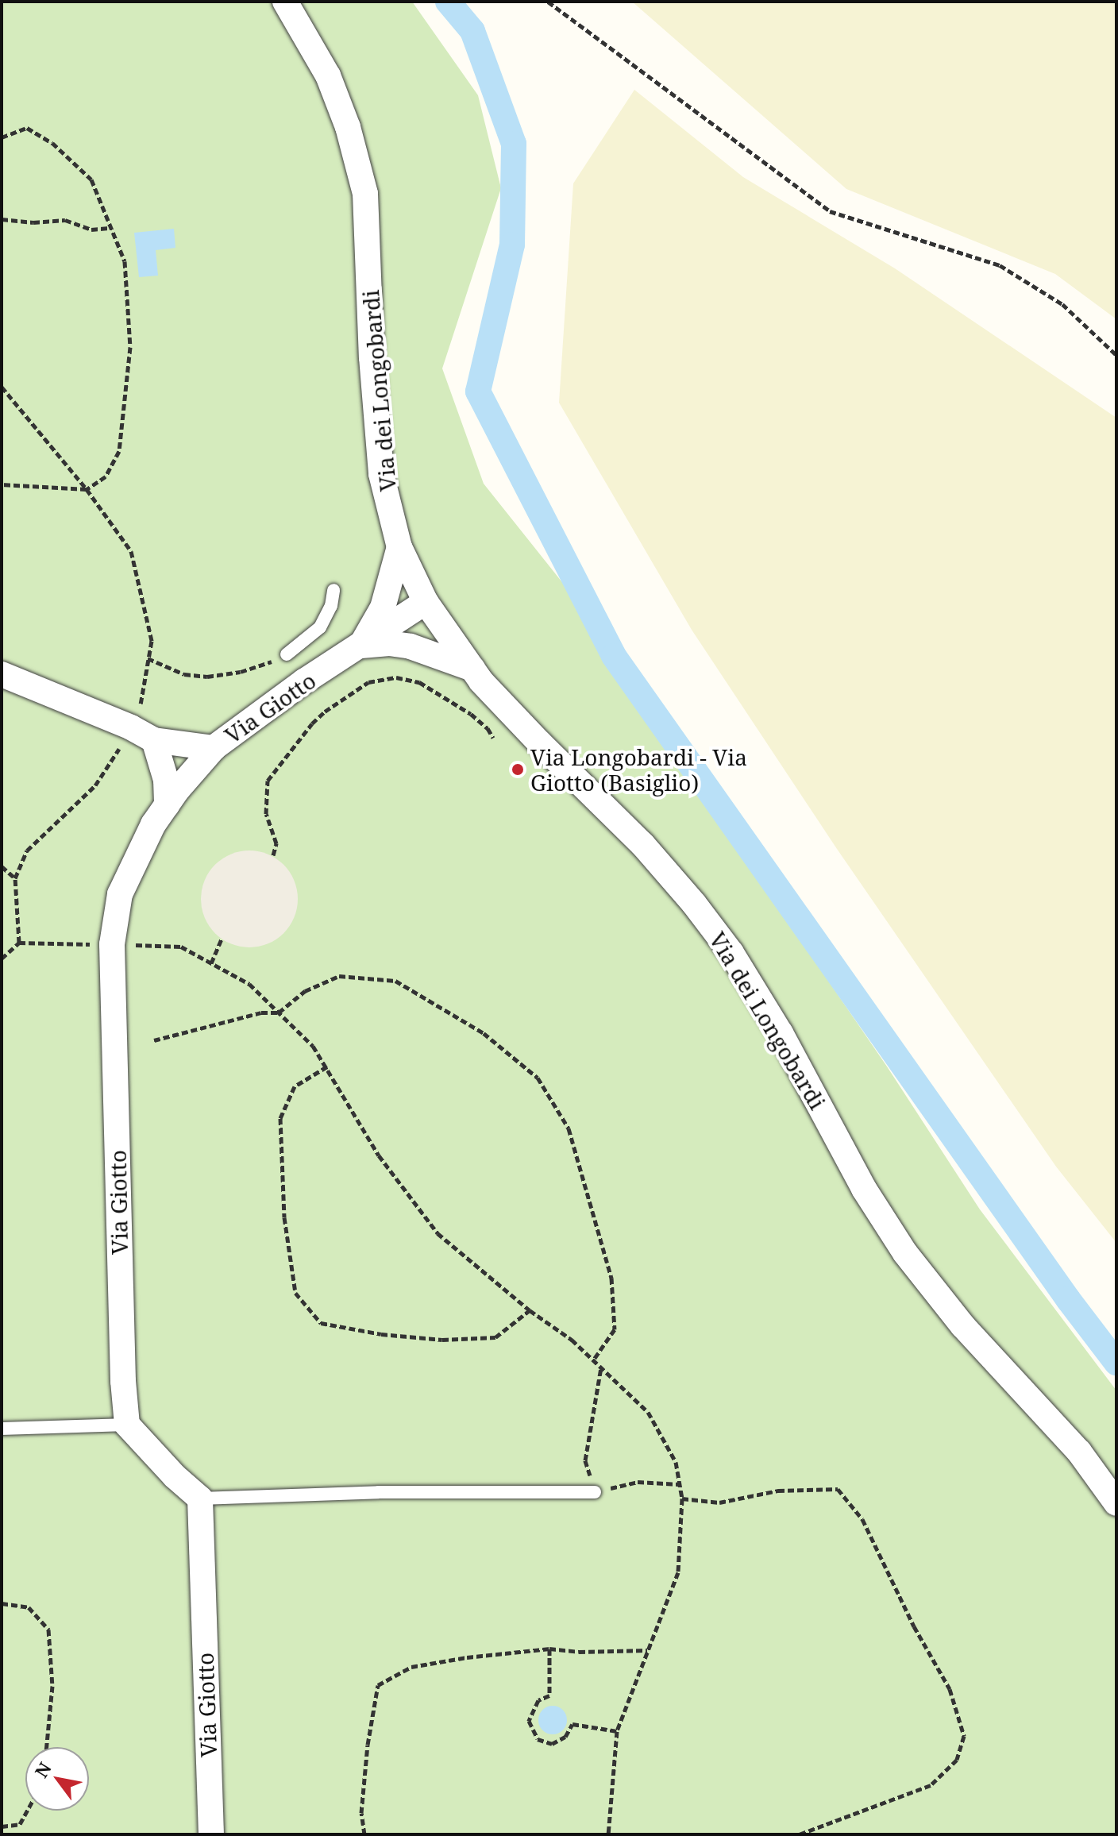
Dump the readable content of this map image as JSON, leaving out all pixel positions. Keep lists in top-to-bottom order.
{
  "streets": {
    "street": ["Via dei Longobardi", "Via Giotto"]
  },
  "crossings": [
    ["Via dei Longobardi", "Via Giotto"]
  ],
  "places": ["Via Longobardi - Via Giotto (Basiglio)"],
  "north": "top left"
}
